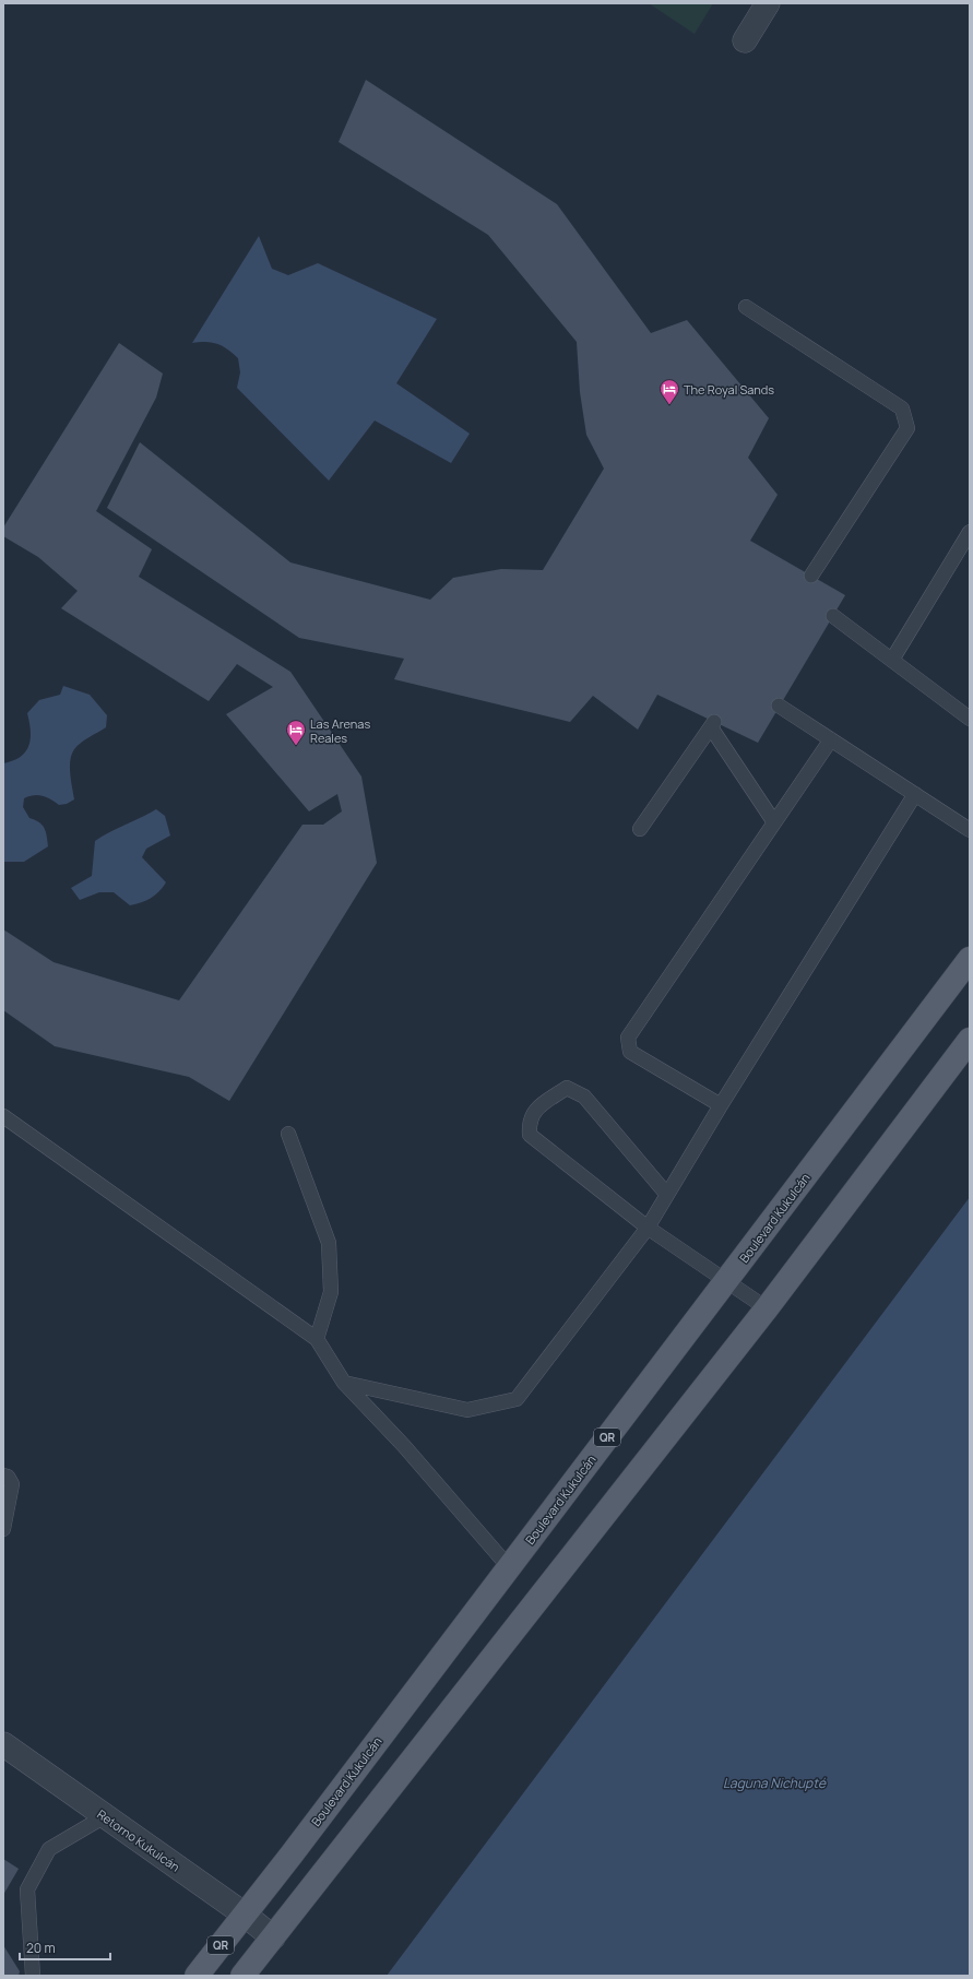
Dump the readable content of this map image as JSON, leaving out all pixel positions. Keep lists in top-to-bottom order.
{
  "streets": {
    "main road": ["Boulevard Kukulcán", "QR"],
    "street": ["Retorno Kukulcán"]
  },
  "crossings": [
    ["Boulevard Kukulcán", "Retorno Kukulcán"]
  ],
  "water": ["Laguna Nichupté"],
  "places": {
    "hotel": ["The Royal Sands", "Las Arenas Reales"]
  },
  "scale_bar": "20 m"
}
